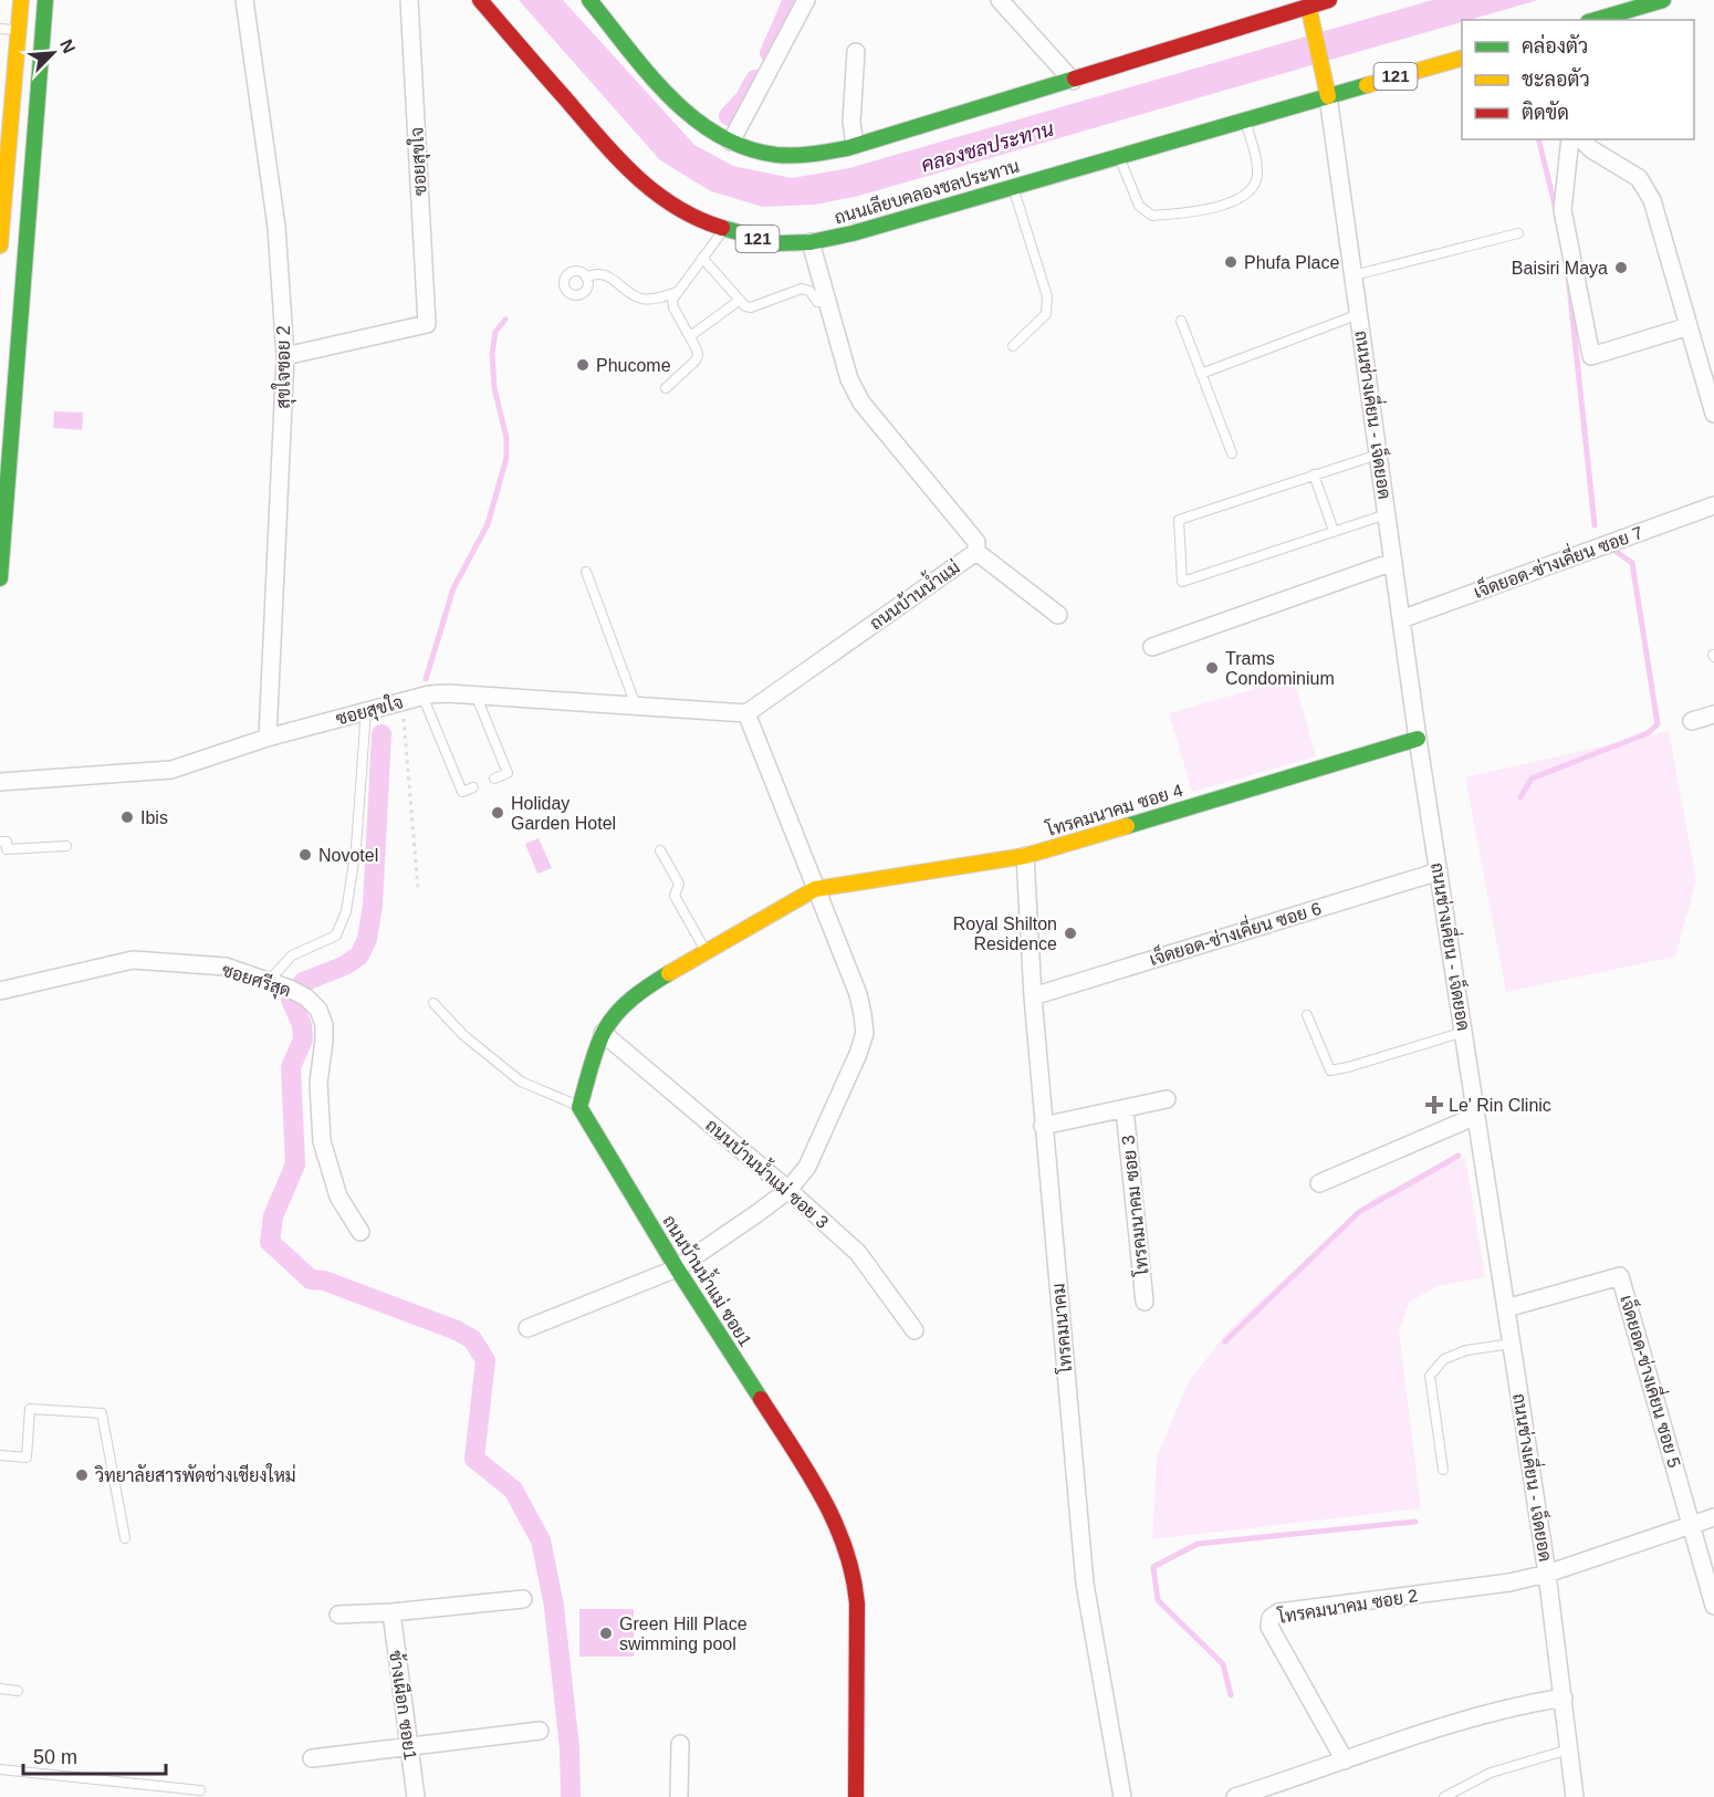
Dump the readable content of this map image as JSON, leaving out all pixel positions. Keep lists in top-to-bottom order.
{
  "streets": {
    "main road": [
      "121",
      "ถนนเลียบคลองชลประทาน",
      "โทรคมนาคม ซอย 4",
      "ถนนบ้านน้ำแม่ ซอย1"
    ],
    "street": [
      "ซอยสุขใจ",
      "สุขใจซอย 2",
      "ถนนช่างเคี่ยน - เจ็ดยอด",
      "เจ็ดยอด-ช่างเคี่ยน ซอย 7",
      "ถนนบ้านน้ำแม่",
      "เจ็ดยอด-ช่างเคี่ยน ซอย 6",
      "ซอยศรีสุด",
      "ถนนบ้านน้ำแม่ ซอย 3",
      "โทรคมนาคม ซอย 3",
      "โทรคมนาคม",
      "เจ็ดยอด-ช่างเคี่ยน ซอย 5",
      "โทรคมนาคม ซอย 2",
      "ช้างเผือก ซอย1"
    ]
  },
  "crossings": [
    ["ซอยสุขใจ", "สุขใจซอย 2"],
    ["ซอยสุขใจ", "ถนนบ้านน้ำแม่"],
    ["ถนนเลียบคลองชลประทาน", "ถนนช่างเคี่ยน - เจ็ดยอด"],
    ["ถนนเลียบคลองชลประทาน", "ถนนบ้านน้ำแม่"],
    ["ถนนช่างเคี่ยน - เจ็ดยอด", "เจ็ดยอด-ช่างเคี่ยน ซอย 7"],
    ["ถนนช่างเคี่ยน - เจ็ดยอด", "โทรคมนาคม ซอย 4"],
    ["ถนนช่างเคี่ยน - เจ็ดยอด", "เจ็ดยอด-ช่างเคี่ยน ซอย 6"],
    ["ถนนช่างเคี่ยน - เจ็ดยอด", "เจ็ดยอด-ช่างเคี่ยน ซอย 5"],
    ["ถนนช่างเคี่ยน - เจ็ดยอด", "โทรคมนาคม ซอย 2"],
    ["โทรคมนาคม ซอย 4", "โทรคมนาคม"],
    ["เจ็ดยอด-ช่างเคี่ยน ซอย 6", "โทรคมนาคม"],
    ["โทรคมนาคม ซอย 3", "โทรคมนาคม"]
  ],
  "water": ["คลองชลประทาน"],
  "places": {
    "other": [
      "Phufa Place",
      "Baisiri Maya",
      "Phucome",
      "Trams Condominium",
      "Holiday Garden Hotel",
      "Ibis",
      "Novotel",
      "Royal Shilton Residence",
      "วิทยาลัยสารพัดช่างเชียงใหม่",
      "Green Hill Place swimming pool"
    ],
    "health": ["Le' Rin Clinic"]
  },
  "legend": ["คล่องตัว", "ชะลอตัว", "ติดขัด"],
  "scale_bar": "50 m",
  "north": "top right"
}
